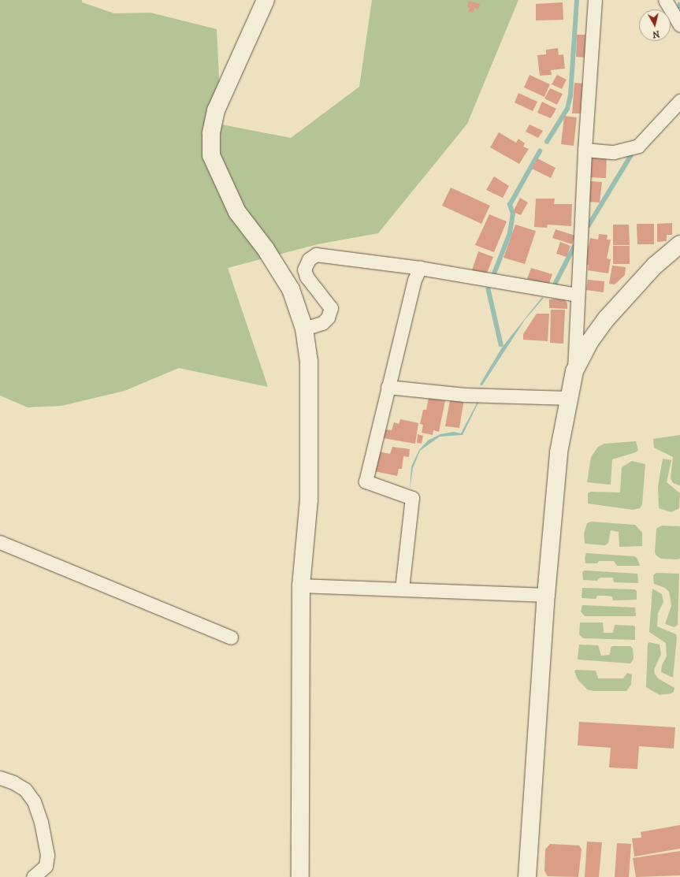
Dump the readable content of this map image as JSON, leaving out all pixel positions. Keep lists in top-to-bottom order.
{
  "north": "bottom"
}
